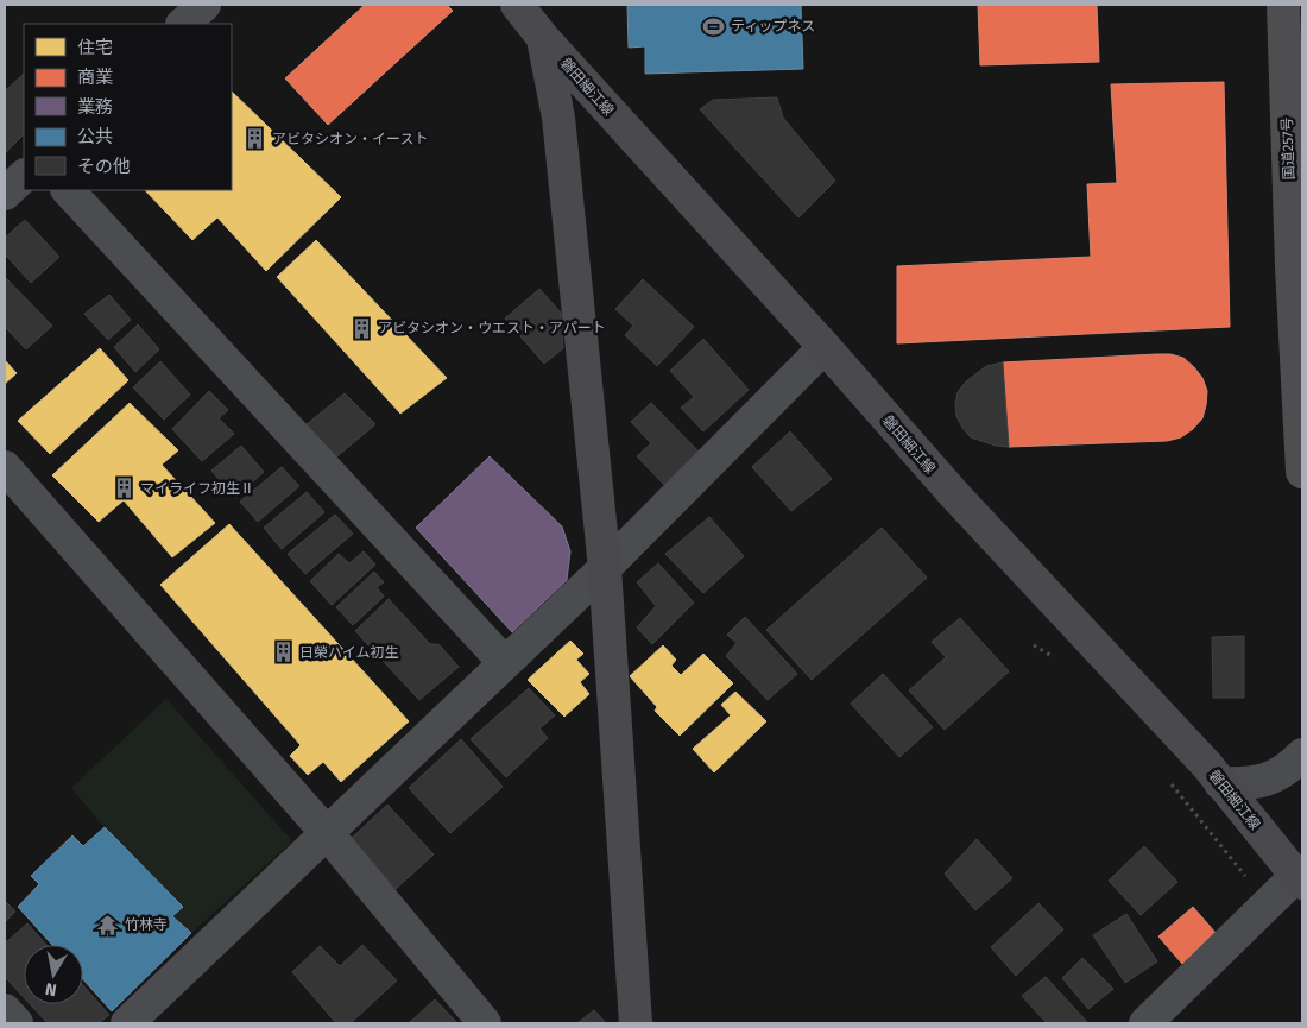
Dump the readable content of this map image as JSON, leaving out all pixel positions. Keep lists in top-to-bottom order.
{
  "streets": {
    "highway": ["国道257号"],
    "main road": ["磐田細江線"]
  },
  "places": {
    "sports": ["ティップネス"],
    "building": [
      "アビタシオン・イースト",
      "アビタシオン・ウエスト・アパート",
      "マイライフ初生Ⅱ",
      "日榮ハイム初生"
    ],
    "temple": ["竹林寺"]
  },
  "legend": [
    "住宅",
    "商業",
    "業務",
    "公共",
    "その他"
  ],
  "north": "bottom"
}
